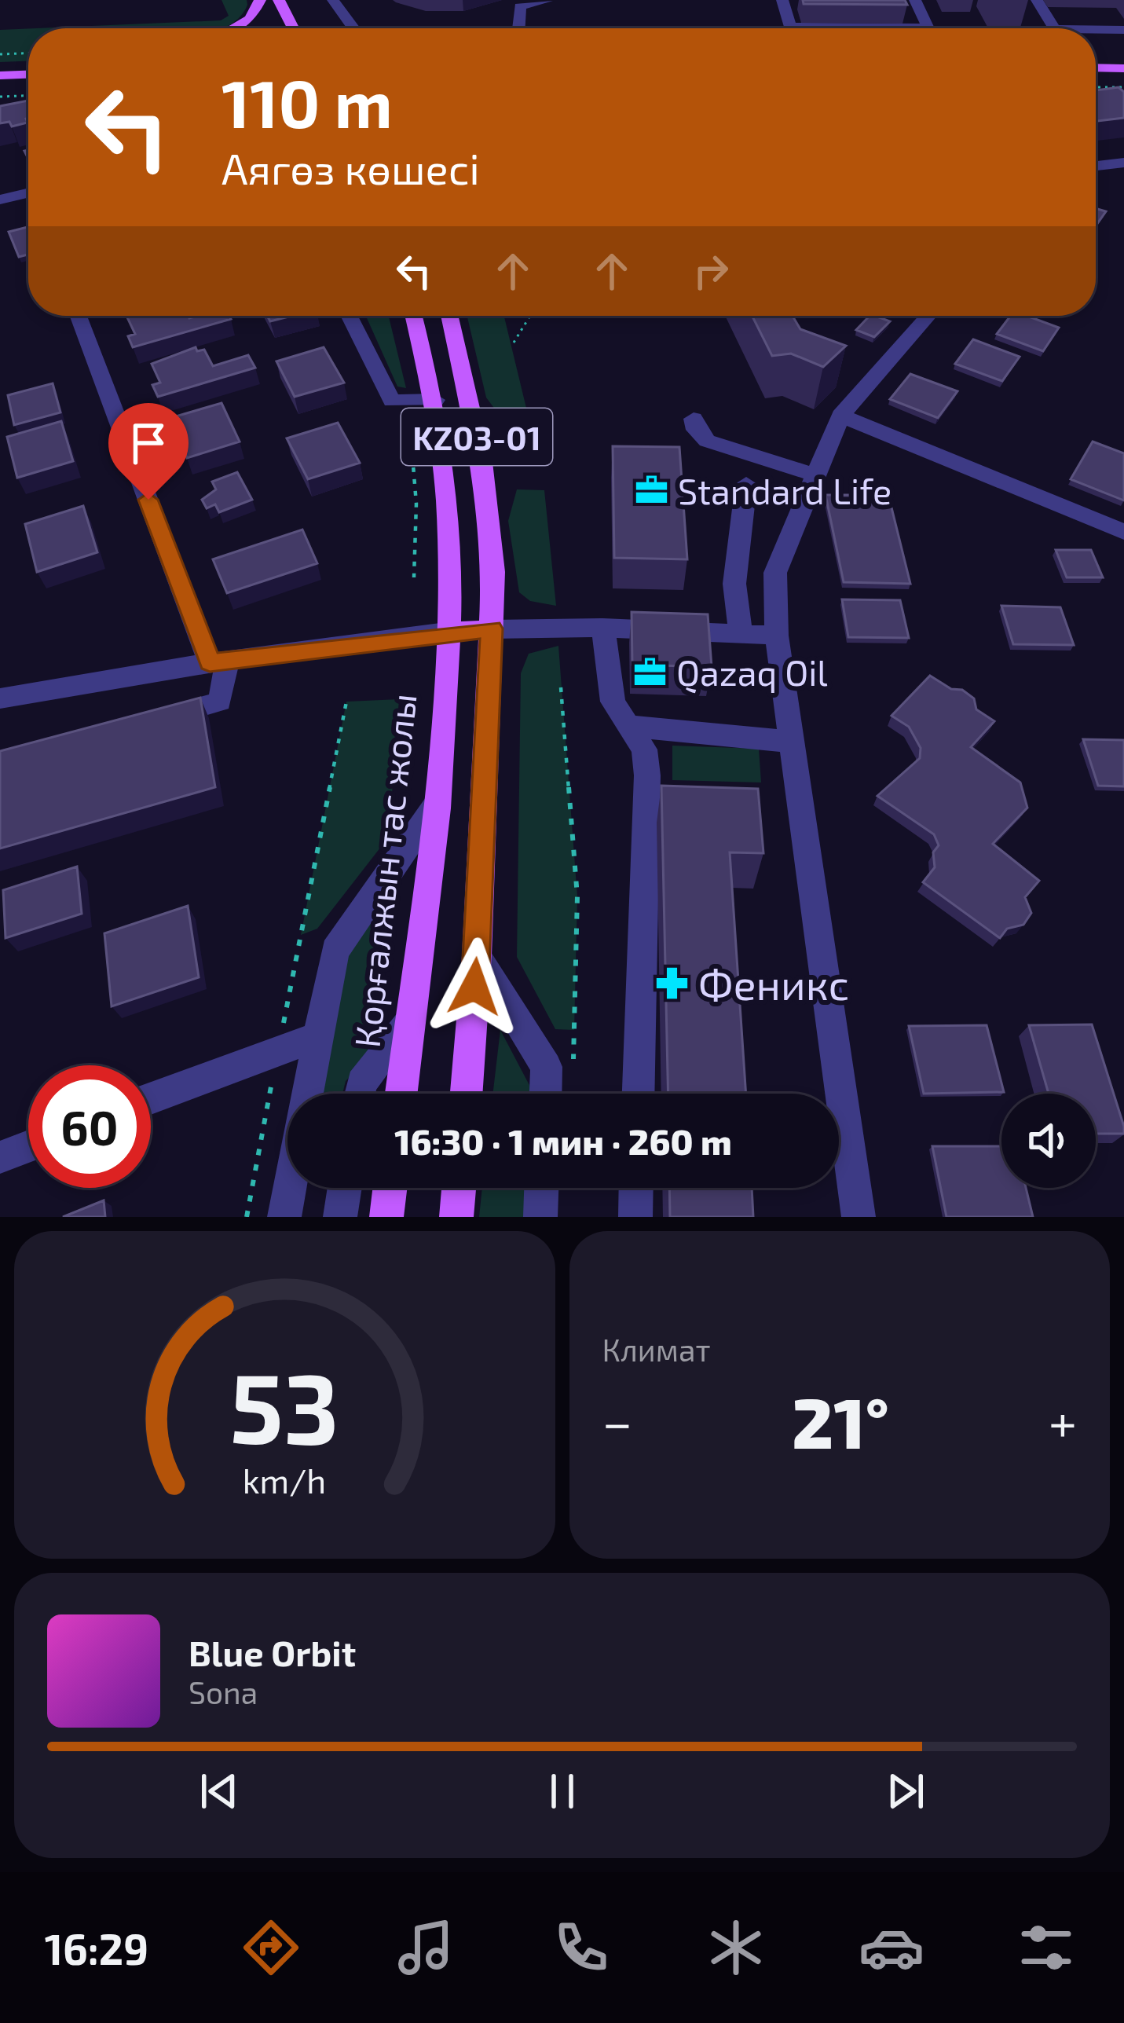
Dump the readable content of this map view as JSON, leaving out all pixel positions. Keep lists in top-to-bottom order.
{
  "streets": {
    "main road": ["KZ03-01", "Қорғалжын тас жолы"]
  },
  "places": {
    "office": ["Standard Life", "Qazaq Oil"],
    "pharmacy": ["Феникс"]
  },
  "page": {
    "turn": ["110 m", "Аягөз көшесі"],
    "limit": "60",
    "trip": "16:30 · 1 мин · 260 m",
    "tile": "Климат",
    "heat": ["−", "21°", "+"],
    "song": ["Blue Orbit", "Sona"],
    "tabs": "16:29",
    "gauge": ["53", "km/h"]
  }
}
